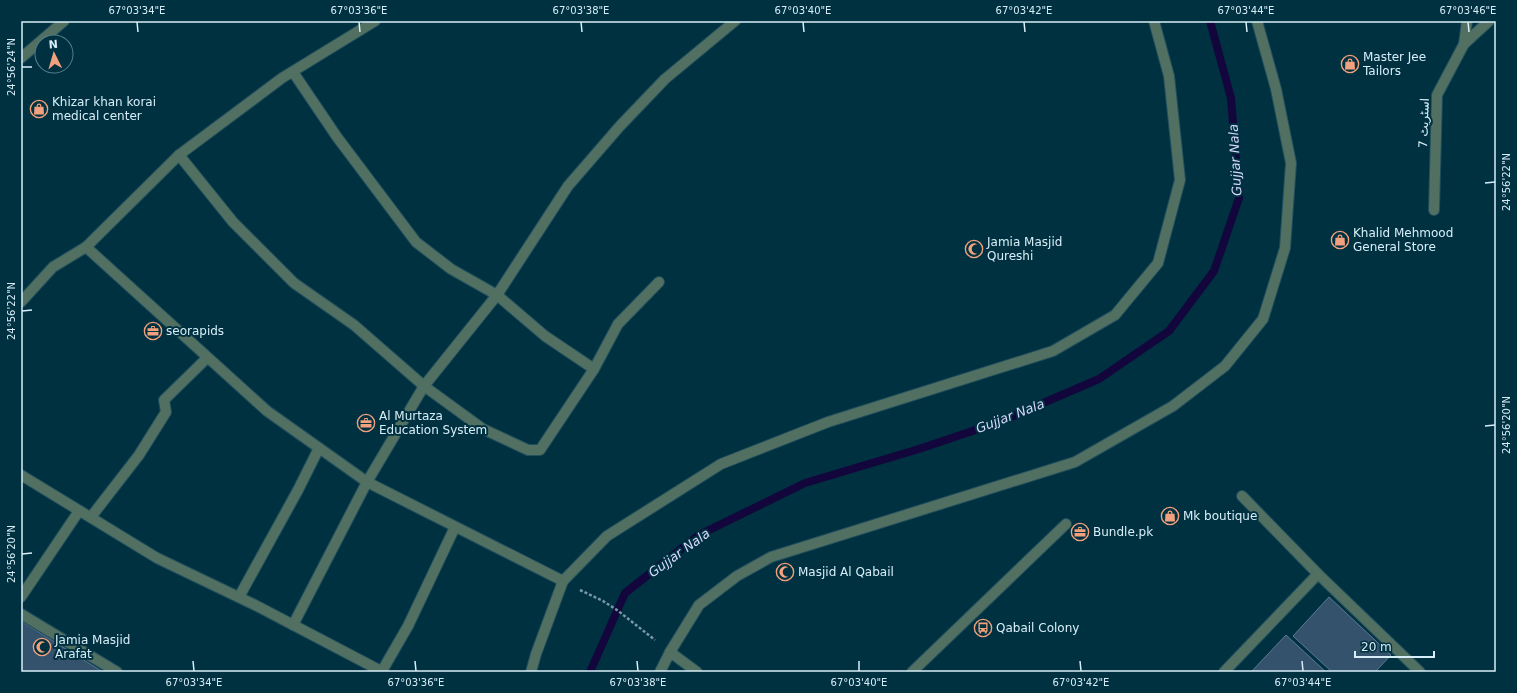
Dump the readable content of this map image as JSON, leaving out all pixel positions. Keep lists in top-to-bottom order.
{
  "streets": {
    "street": ["اسٹریٹ 7"]
  },
  "water": ["Gujjar Nala"],
  "places": {
    "shop": [
      "Master Jee Tailors",
      "Khizar khan korai medical center",
      "Khalid Mehmood General Store",
      "Mk boutique"
    ],
    "mosque": ["Jamia Masjid Qureshi", "Masjid Al Qabail", "Jamia Masjid Arafat"],
    "office": ["seorapids", "Al Murtaza Education System", "Bundle.pk"],
    "bus stop": ["Qabail Colony"]
  },
  "scale_bar": "20 m",
  "north": "top",
  "coordinates": [
    "67°03'34\"E",
    "67°03'36\"E",
    "67°03'38\"E",
    "67°03'40\"E",
    "67°03'42\"E",
    "67°03'44\"E",
    "67°03'46\"E",
    "24°56'24\"N",
    "24°56'22\"N",
    "24°56'20\"N"
  ]
}
